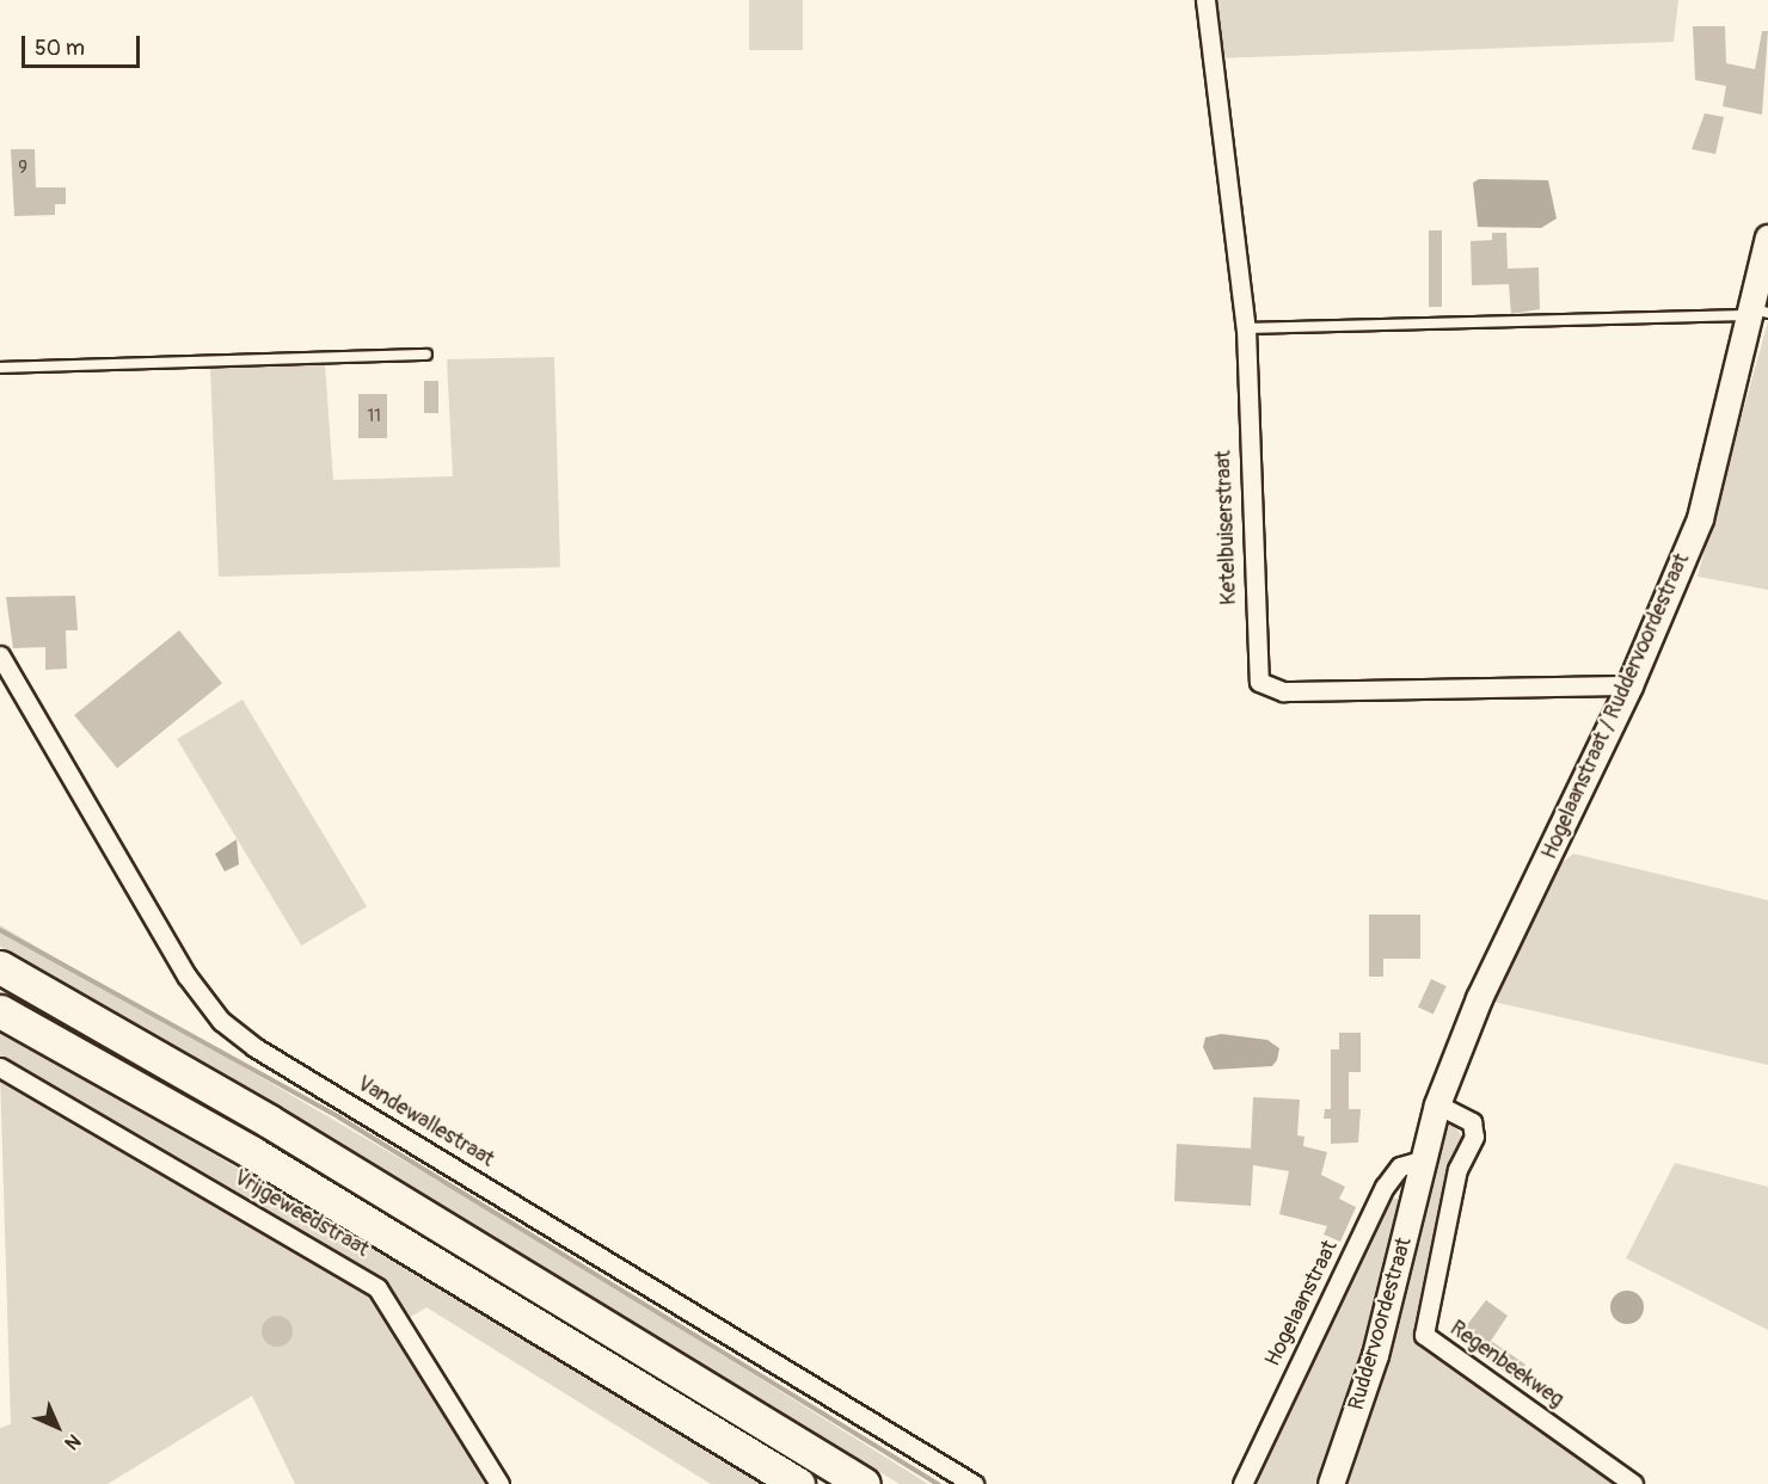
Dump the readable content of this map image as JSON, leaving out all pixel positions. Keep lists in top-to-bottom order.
{
  "streets": {
    "street": [
      "Ketelbuiserstraat",
      "Hogelaanstraat / Ruddervoordestraat",
      "Vandewallestraat",
      "Vrijgeweedstraat",
      "Hogelaanstraat",
      "Ruddervoordestraat",
      "Regenbeekweg"
    ]
  },
  "crossings": [
    ["Ketelbuiserstraat", "Hogelaanstraat / Ruddervoordestraat"],
    ["Hogelaanstraat / Ruddervoordestraat", "Hogelaanstraat"],
    ["Hogelaanstraat / Ruddervoordestraat", "Ruddervoordestraat"],
    ["Hogelaanstraat / Ruddervoordestraat", "Regenbeekweg"],
    ["Hogelaanstraat", "Ruddervoordestraat"]
  ],
  "house_numbers": ["9", "11"],
  "scale_bar": "50 m",
  "north": "bottom right"
}
